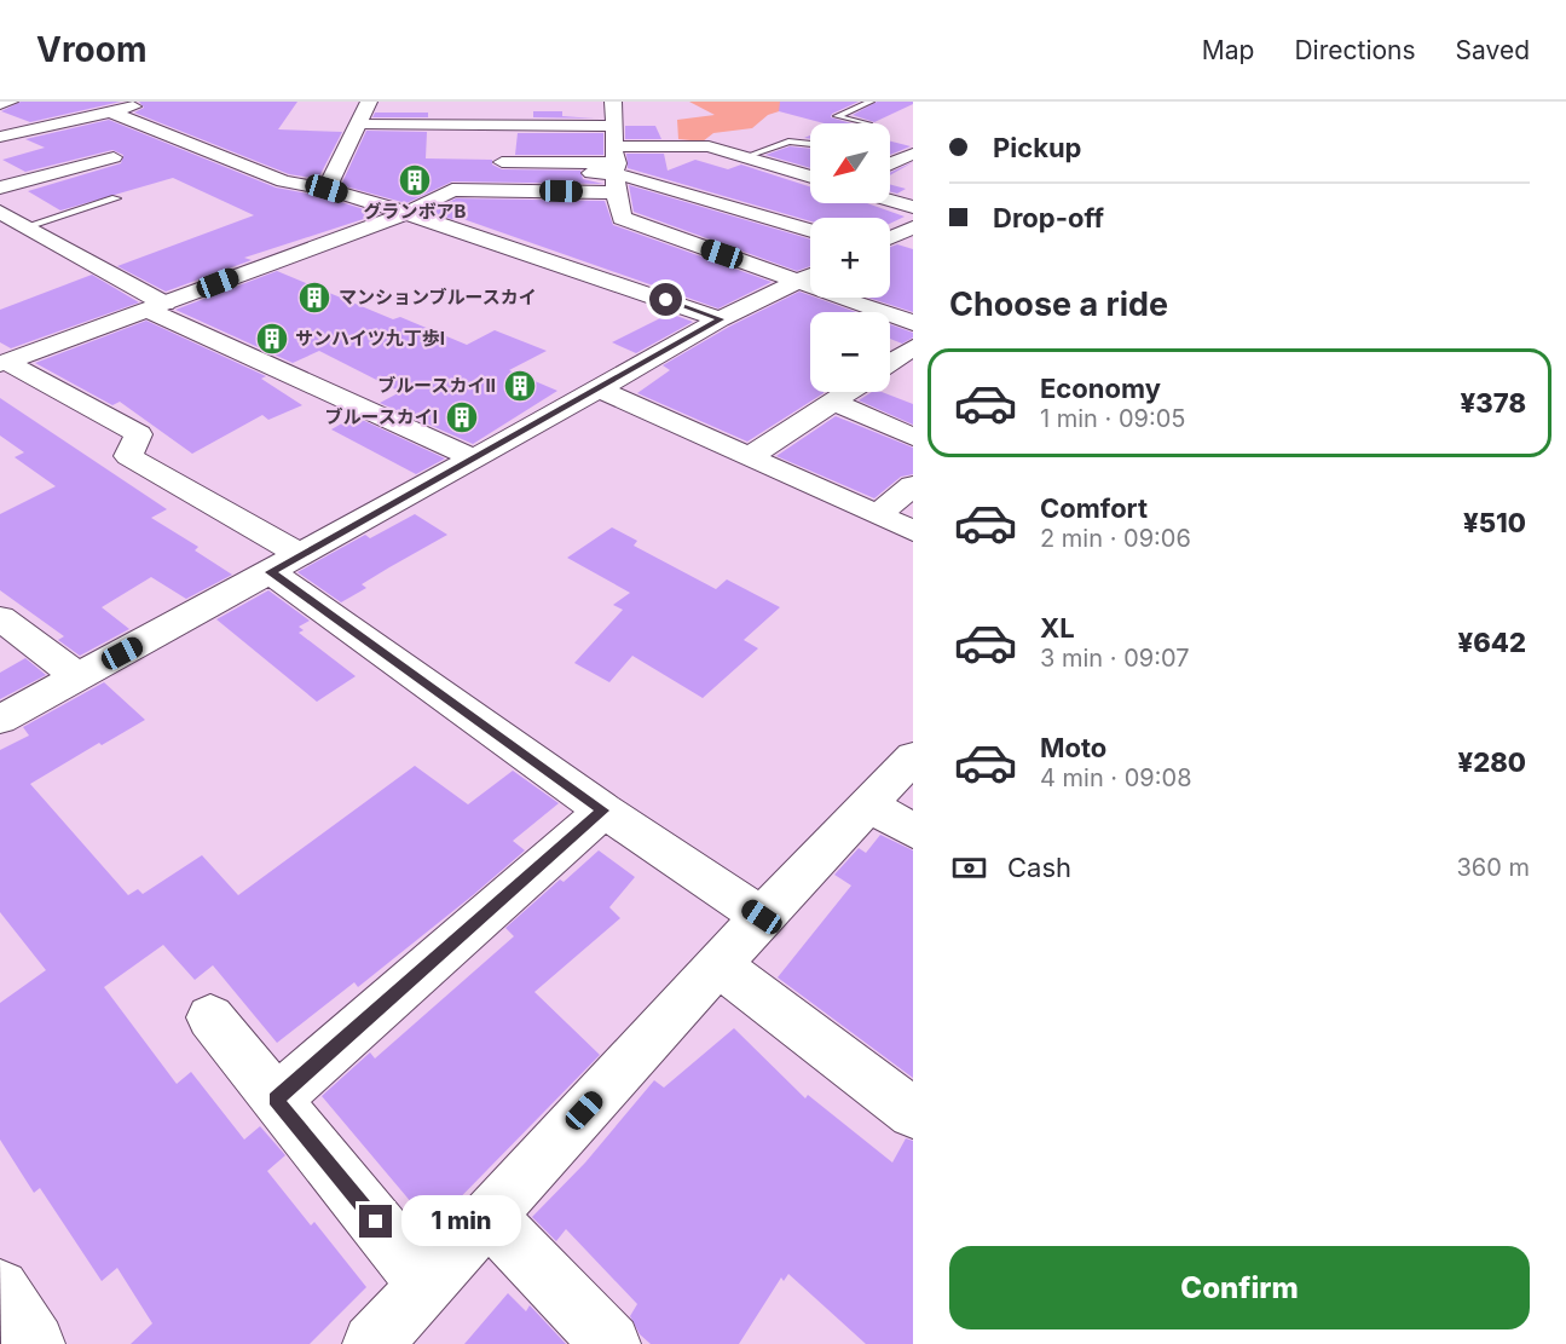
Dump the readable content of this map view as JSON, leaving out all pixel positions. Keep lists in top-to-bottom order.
{
  "places": {
    "building": [
      "グランボアB",
      "マンションブルースカイ",
      "サンハイツ九丁歩Ⅰ",
      "ブルースカイⅡ",
      "ブルースカイⅠ"
    ]
  },
  "north": "bottom left",
  "page": {
    "header": "Vroom",
    "nav": ["Map", "Directions", "Saved"],
    "banner": ["Pickup", "Drop-off"],
    "map_buttons": ["+", "−"],
    "heading": "Choose a ride",
    "list": [
      {
        "name": "Economy",
        "note": "1 min · 09:05",
        "value": "¥378"
      },
      {
        "name": "Comfort",
        "note": "2 min · 09:06",
        "value": "¥510"
      },
      {
        "name": "XL",
        "note": "3 min · 09:07",
        "value": "¥642"
      },
      {
        "name": "Moto",
        "note": "4 min · 09:08",
        "value": "¥280"
      }
    ],
    "pay": ["Cash", "360 m"],
    "bubble": "1 min",
    "buttons": "Confirm"
  }
}
